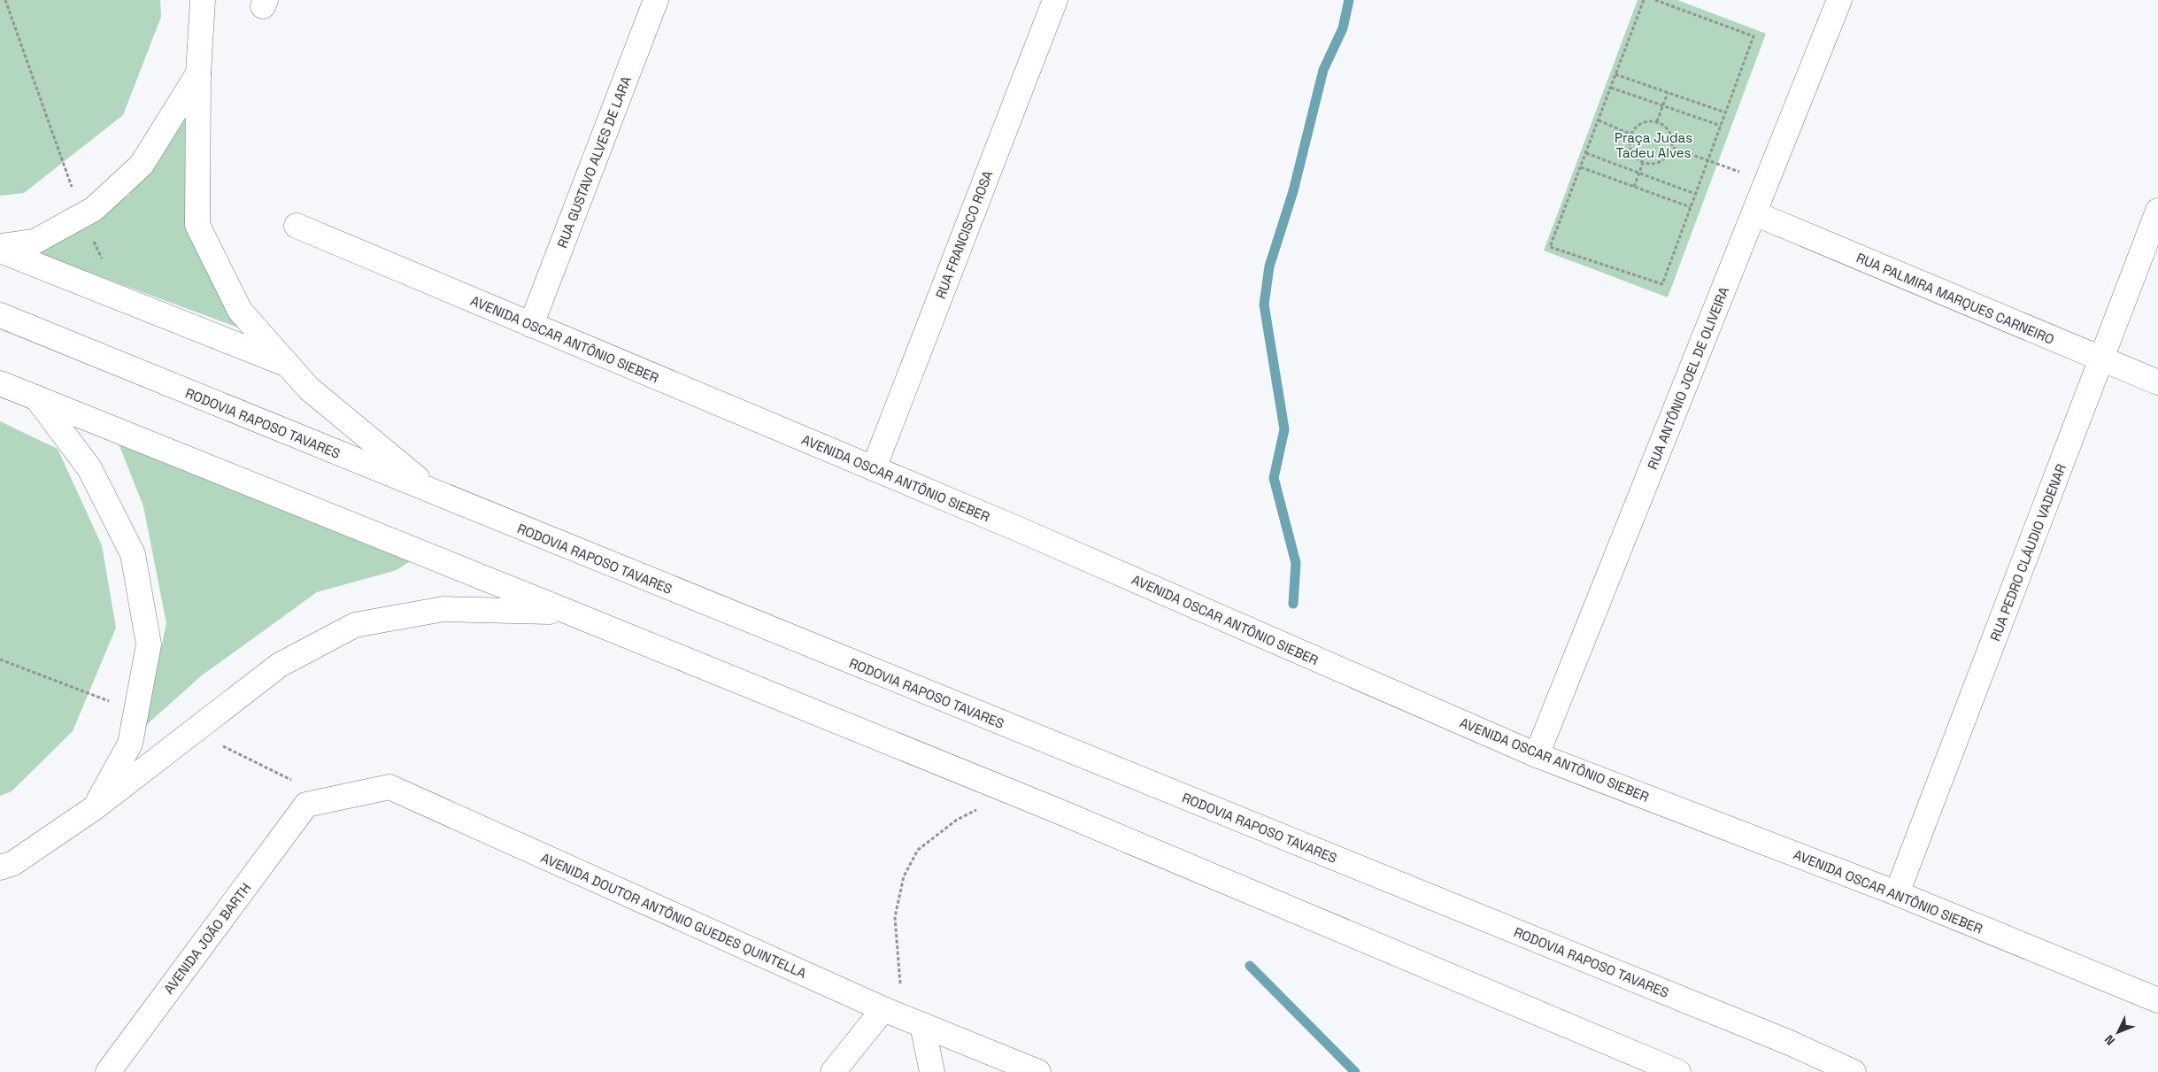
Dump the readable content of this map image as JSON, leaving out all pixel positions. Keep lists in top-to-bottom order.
{
  "streets": {
    "main road": [
      "RUA GUSTAVO ALVES DE LARA",
      "RUA FRANCISCO ROSA",
      "RUA PALMIRA MARQUES CARNEIRO",
      "AVENIDA OSCAR ANTÔNIO SIEBER",
      "RUA ANTÔNIO JOEL DE OLIVEIRA",
      "RODOVIA RAPOSO TAVARES",
      "RUA PEDRO CLÁUDIO VADENAR",
      "AVENIDA DOUTOR ANTÔNIO GUEDES QUINTELLA",
      "AVENIDA JOÃO BARTH"
    ]
  },
  "crossings": [
    ["RUA GUSTAVO ALVES DE LARA", "AVENIDA OSCAR ANTÔNIO SIEBER"],
    ["RUA FRANCISCO ROSA", "AVENIDA OSCAR ANTÔNIO SIEBER"],
    ["RUA PALMIRA MARQUES CARNEIRO", "RUA ANTÔNIO JOEL DE OLIVEIRA"],
    ["RUA PALMIRA MARQUES CARNEIRO", "RUA PEDRO CLÁUDIO VADENAR"],
    ["AVENIDA OSCAR ANTÔNIO SIEBER", "RUA ANTÔNIO JOEL DE OLIVEIRA"],
    ["AVENIDA OSCAR ANTÔNIO SIEBER", "RUA PEDRO CLÁUDIO VADENAR"],
    ["AVENIDA DOUTOR ANTÔNIO GUEDES QUINTELLA", "AVENIDA JOÃO BARTH"]
  ],
  "parks": ["Praça Judas Tadeu Alves"],
  "north": "bottom left"
}
